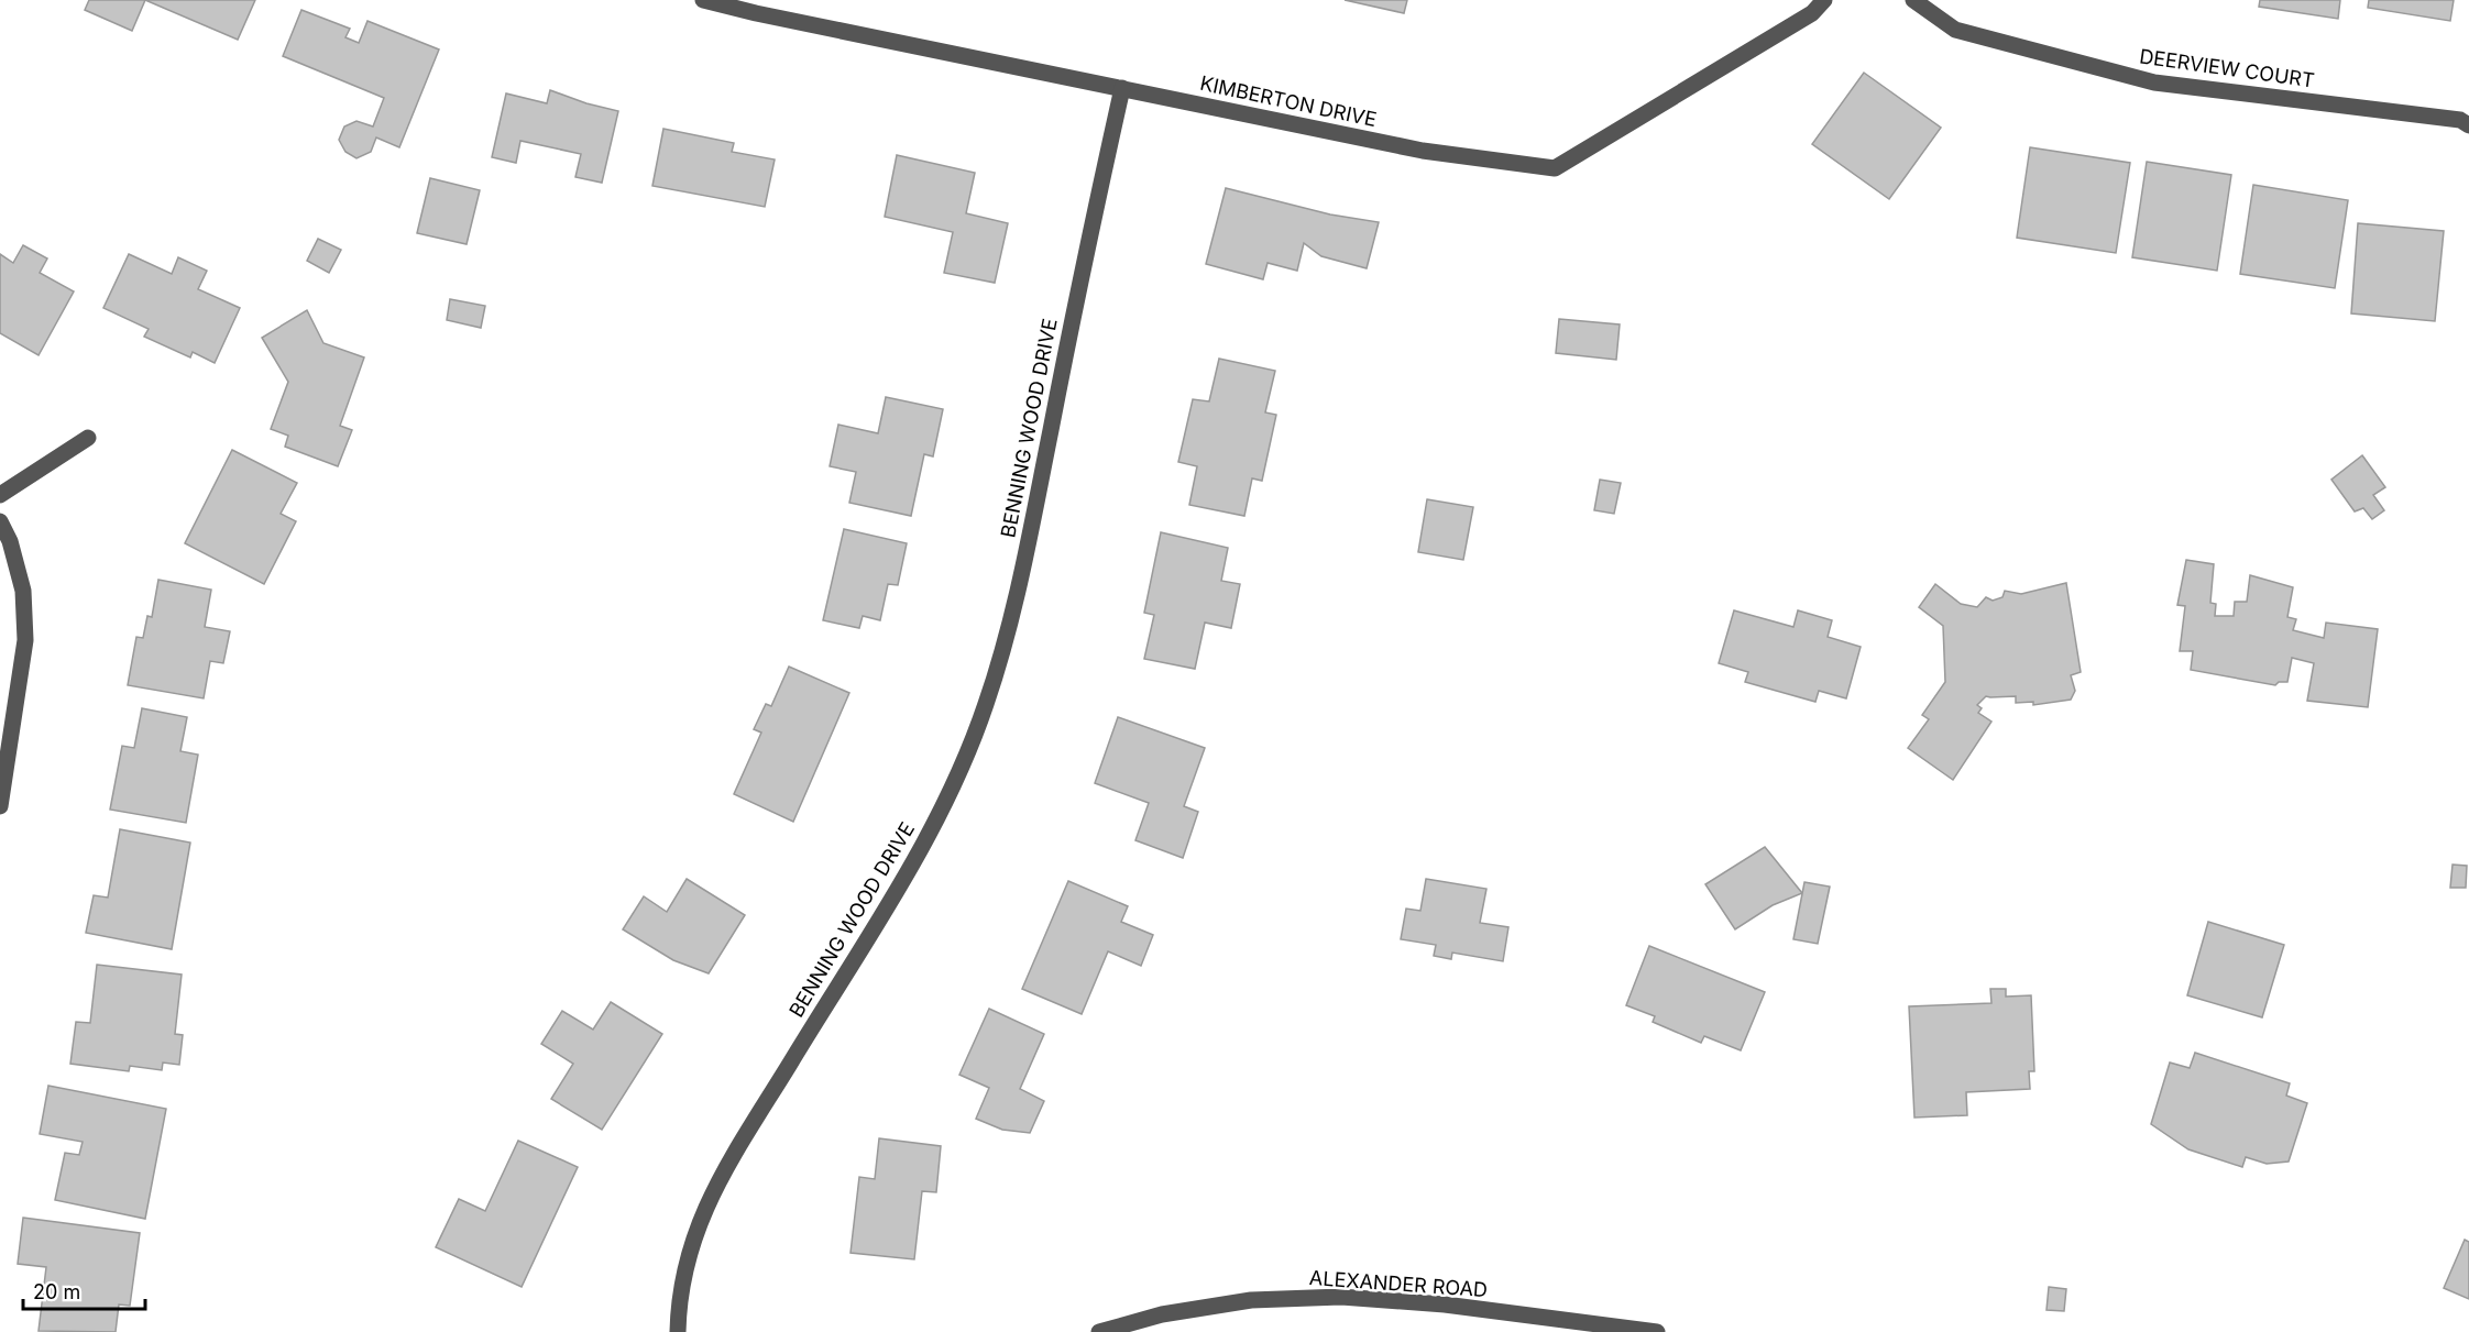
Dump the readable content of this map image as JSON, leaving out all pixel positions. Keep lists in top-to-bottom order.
{
  "streets": {
    "street": [
      "DEERVIEW COURT",
      "KIMBERTON DRIVE",
      "BENNING WOOD DRIVE",
      "ALEXANDER ROAD"
    ]
  },
  "crossings": [
    ["KIMBERTON DRIVE", "BENNING WOOD DRIVE"]
  ],
  "scale_bar": "20 m"
}
